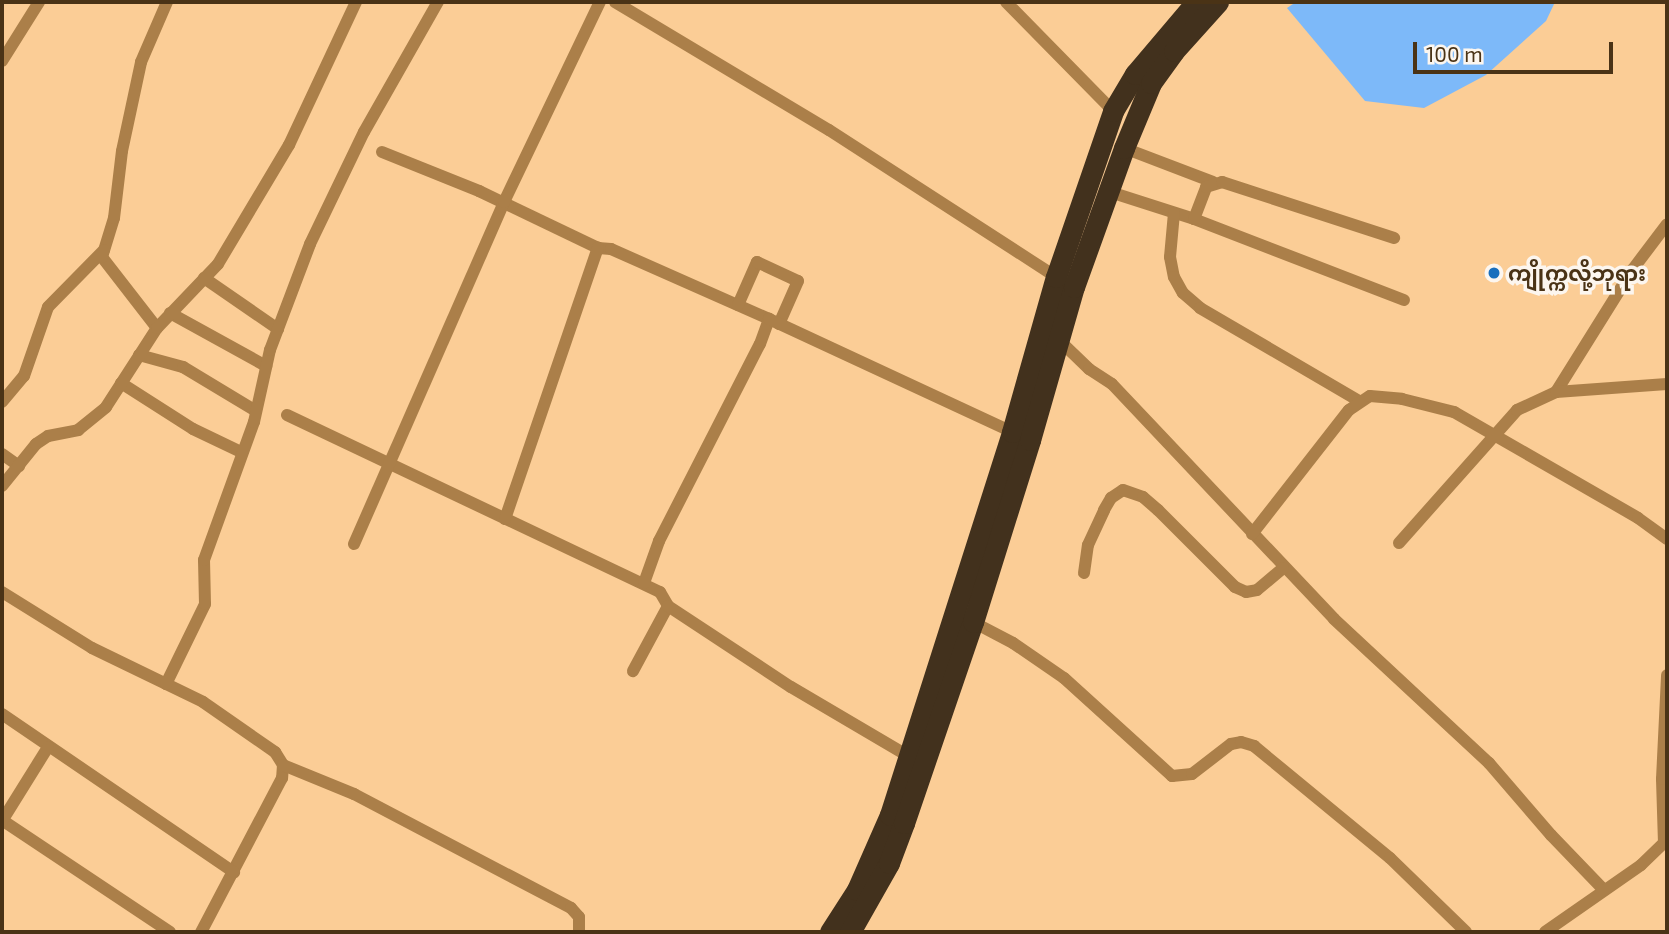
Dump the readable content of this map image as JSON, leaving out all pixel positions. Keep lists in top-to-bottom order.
{
  "places": ["ကျိုက္ကလို့ဘုရား"],
  "scale_bar": "100 m"
}
